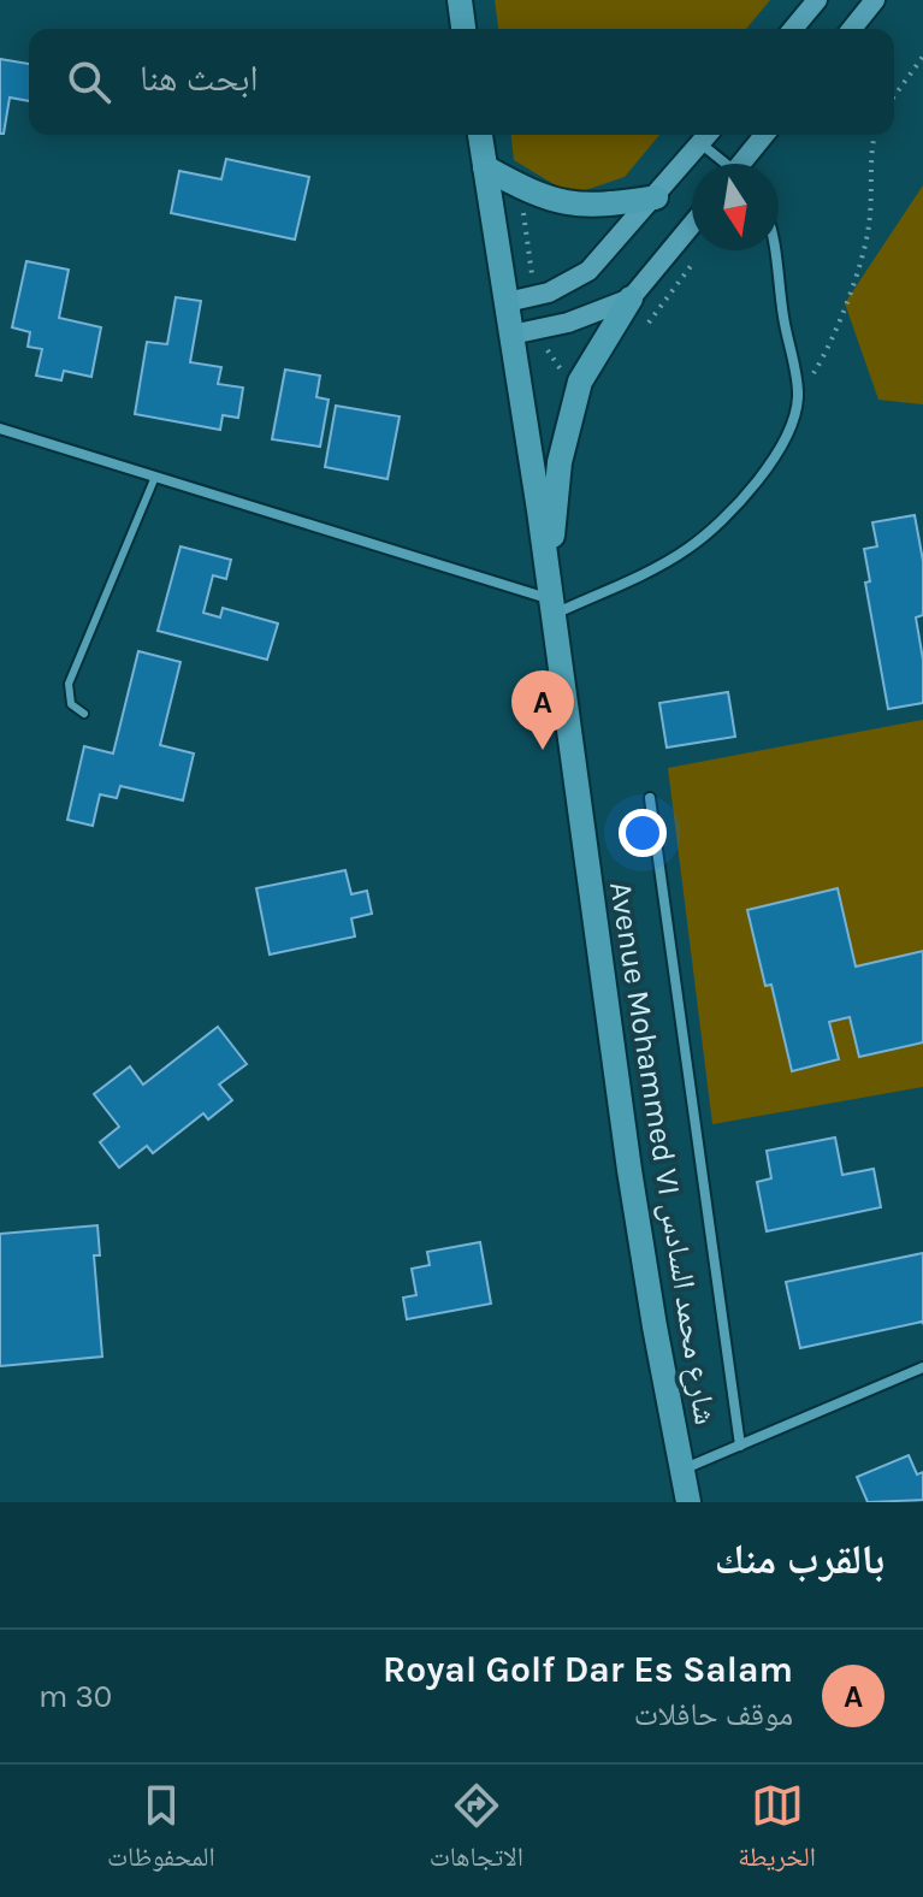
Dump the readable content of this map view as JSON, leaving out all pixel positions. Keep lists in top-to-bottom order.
{
  "streets": {
    "main road": ["Avenue Mohammed VI شارع محمد السادس"]
  },
  "north": "bottom",
  "page": {
    "search": "ابحث هنا",
    "pins": "A",
    "heading": "بالقرب منك",
    "list": [
      {
        "mark": "A",
        "name": "Royal Golf Dar Es Salam",
        "note": "موقف حافلات",
        "value": "30 m"
      }
    ],
    "nav": ["الخريطة", "الاتجاهات", "المحفوظات"]
  }
}
